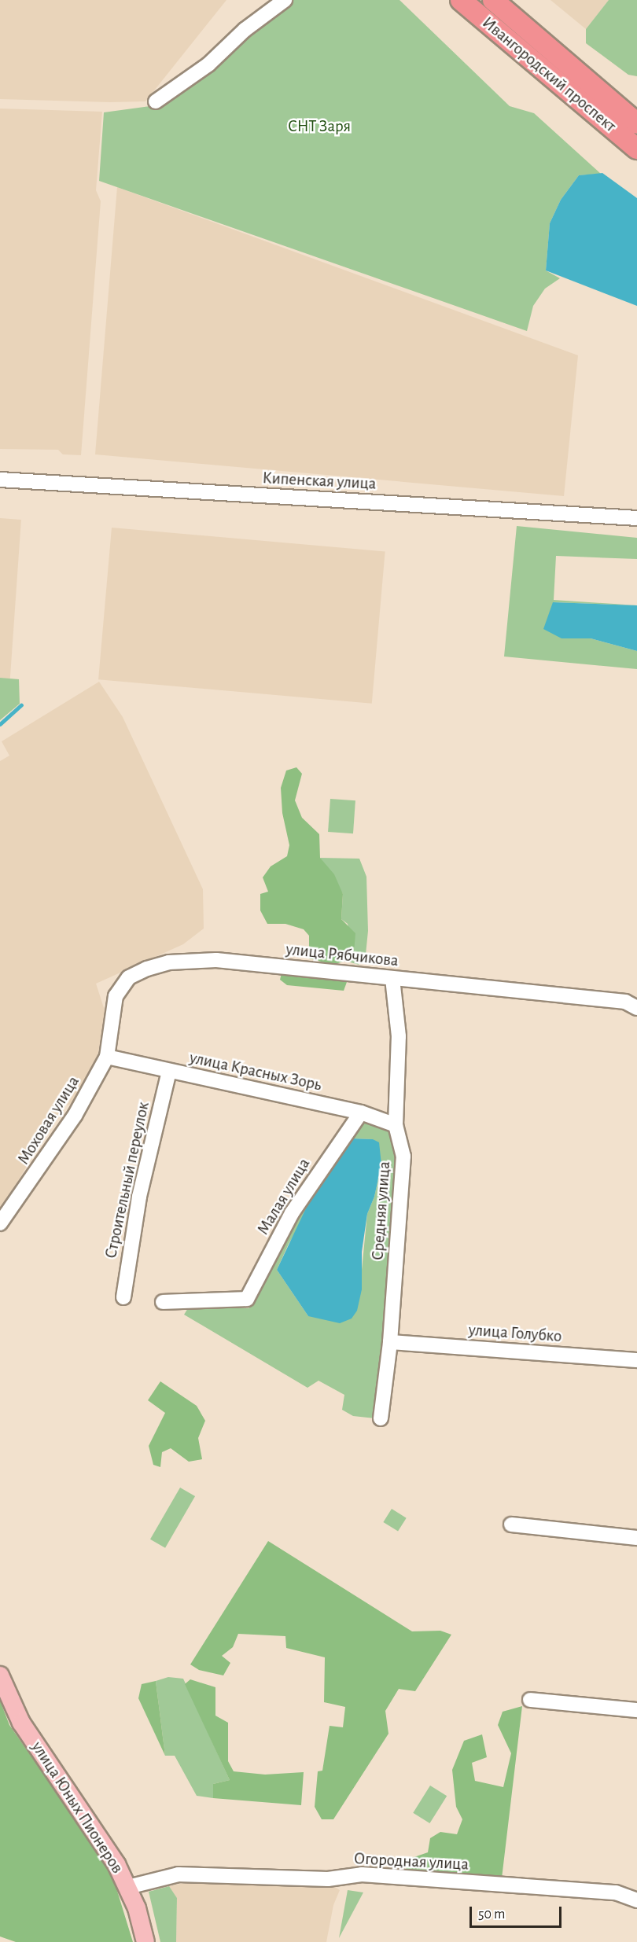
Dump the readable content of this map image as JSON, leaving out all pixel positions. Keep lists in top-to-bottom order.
{
  "streets": {
    "highway": ["Ивангородский проспект"],
    "main road": ["улица Юных Пионеров"],
    "street": [
      "Кипенская улица",
      "улица Рябчикова",
      "улица Красных Зорь",
      "Моховая улица",
      "Строительный переулок",
      "Малая улица",
      "Средняя улица",
      "улица Голубко",
      "Огородная улица"
    ]
  },
  "crossings": [
    ["улица Рябчикова", "улица Красных Зорь"],
    ["улица Рябчикова", "Моховая улица"],
    ["улица Рябчикова", "Средняя улица"],
    ["улица Красных Зорь", "Моховая улица"],
    ["улица Красных Зорь", "Строительный переулок"],
    ["улица Красных Зорь", "Малая улица"],
    ["улица Красных Зорь", "Средняя улица"],
    ["Средняя улица", "улица Голубко"],
    ["улица Юных Пионеров", "Огородная улица"]
  ],
  "parks": ["СНТ Заря"],
  "scale_bar": "50 m"
}
